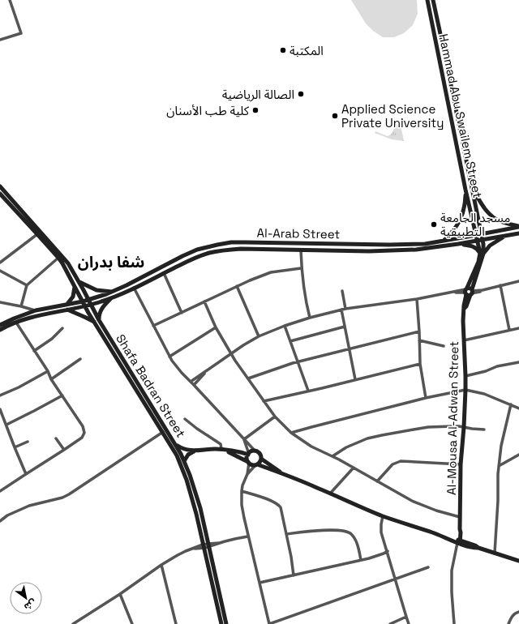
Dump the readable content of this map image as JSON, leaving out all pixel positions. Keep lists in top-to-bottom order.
{
  "streets": {
    "main road": [
      "Hammad Abu Swailem Street",
      "Al-Arab Street",
      "Shafa Badran Street",
      "Al-Mousa Al-Adwan Street"
    ]
  },
  "crossings": [
    ["Hammad Abu Swailem Street", "Al-Arab Street"],
    ["Hammad Abu Swailem Street", "Al-Mousa Al-Adwan Street"],
    ["Al-Arab Street", "Shafa Badran Street"],
    ["Al-Arab Street", "Al-Mousa Al-Adwan Street"]
  ],
  "districts": ["شفا بدران"],
  "places": [
    "المكتبة",
    "الصالة الرياضية",
    "كلية طب الأسنان",
    "Applied Science Private University",
    "مسجد الجامعة التطبيقية"
  ],
  "north": "bottom right"
}
